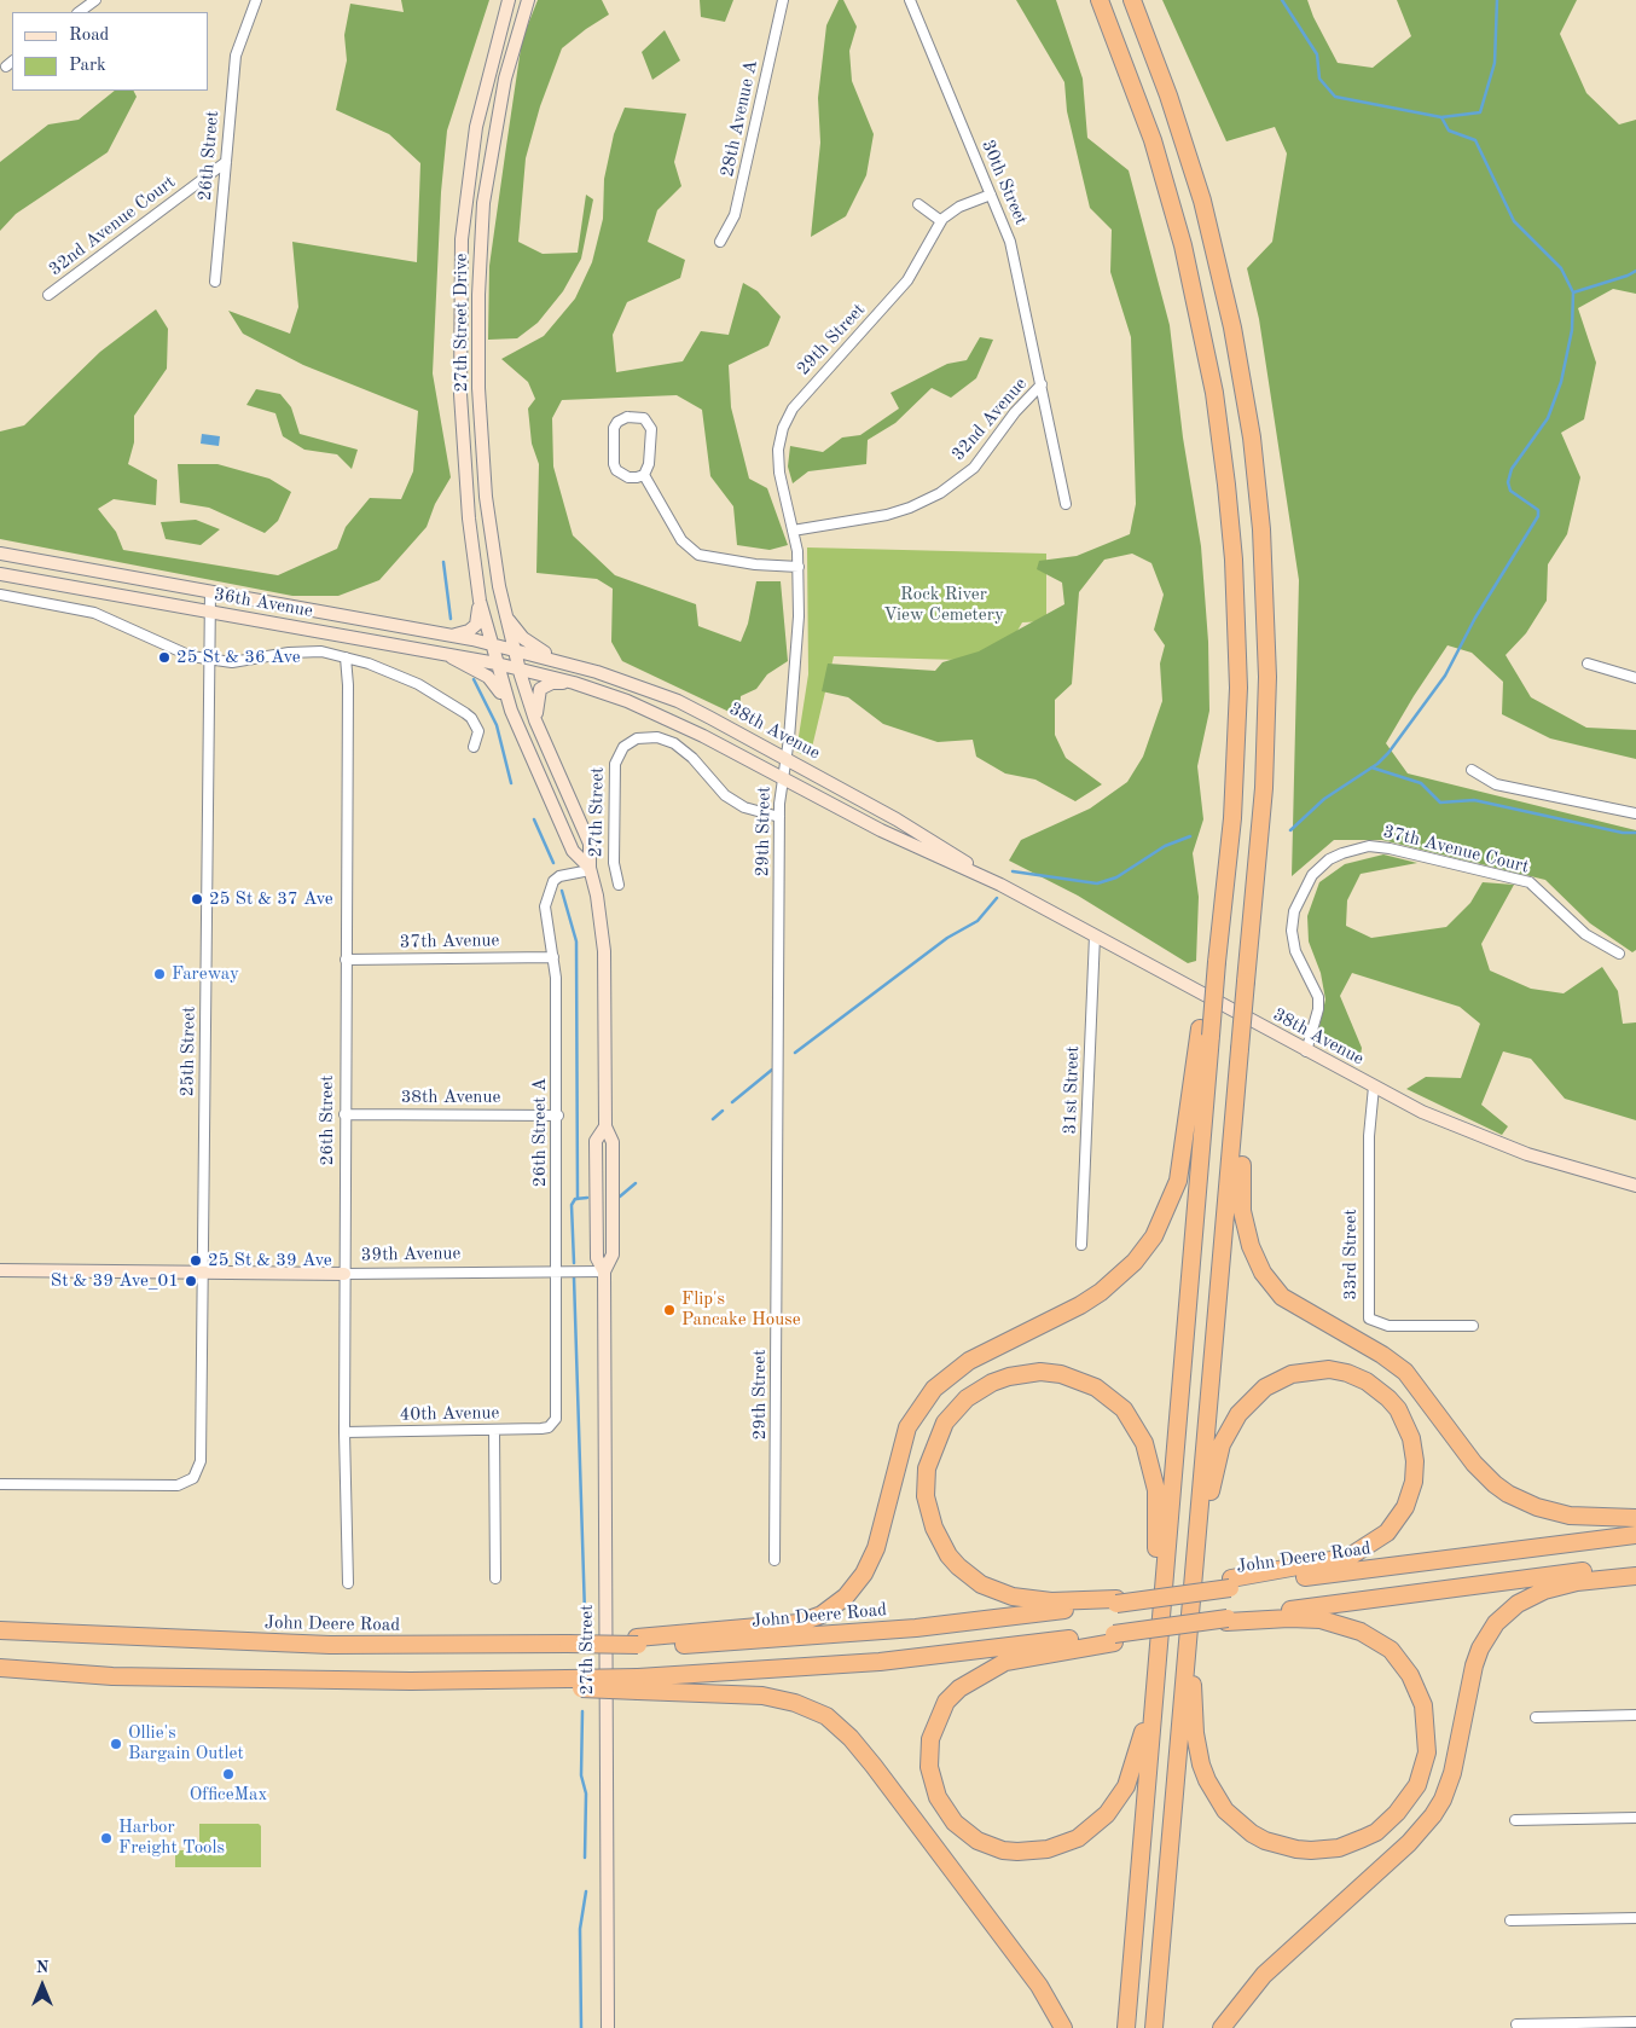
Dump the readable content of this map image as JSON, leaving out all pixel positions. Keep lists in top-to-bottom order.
{
  "streets": {
    "highway": ["John Deere Road"],
    "main road": [
      "27th Street Drive",
      "36th Avenue",
      "38th Avenue",
      "27th Street",
      "39th Avenue"
    ],
    "street": [
      "28th Avenue A",
      "26th Street",
      "30th Street",
      "32nd Avenue Court",
      "29th Street",
      "32nd Avenue",
      "37th Avenue Court",
      "37th Avenue",
      "25th Street",
      "31st Street",
      "26th Street A",
      "33rd Street",
      "40th Avenue"
    ]
  },
  "crossings": [
    ["26th Street", "32nd Avenue Court"],
    ["26th Street", "38th Avenue"],
    ["26th Street", "37th Avenue"],
    ["26th Street", "39th Avenue"],
    ["26th Street", "40th Avenue"],
    ["30th Street", "29th Street"],
    ["30th Street", "32nd Avenue"],
    ["27th Street Drive", "36th Avenue"],
    ["27th Street Drive", "38th Avenue"],
    ["27th Street Drive", "27th Street"],
    ["29th Street", "32nd Avenue"],
    ["29th Street", "38th Avenue"],
    ["29th Street", "27th Street"],
    ["36th Avenue", "38th Avenue"],
    ["36th Avenue", "27th Street"],
    ["36th Avenue", "25th Street"],
    ["38th Avenue", "27th Street"],
    ["38th Avenue", "37th Avenue Court"],
    ["38th Avenue", "31st Street"],
    ["38th Avenue", "26th Street A"],
    ["38th Avenue", "33rd Street"],
    ["27th Street", "26th Street A"],
    ["27th Street", "39th Avenue"],
    ["37th Avenue", "26th Street A"],
    ["25th Street", "39th Avenue"],
    ["26th Street A", "39th Avenue"],
    ["26th Street A", "40th Avenue"]
  ],
  "parks": ["Rock River View Cemetery"],
  "places": [
    "25 St & 36 Ave",
    "25 St & 37 Ave",
    "Fareway",
    "25 St & 39 Ave",
    "St & 39 Ave_01",
    "Flip's Pancake House",
    "Ollie's Bargain Outlet",
    "OfficeMax",
    "Harbor Freight Tools"
  ],
  "legend": ["Road", "Park"],
  "north": "top"
}
